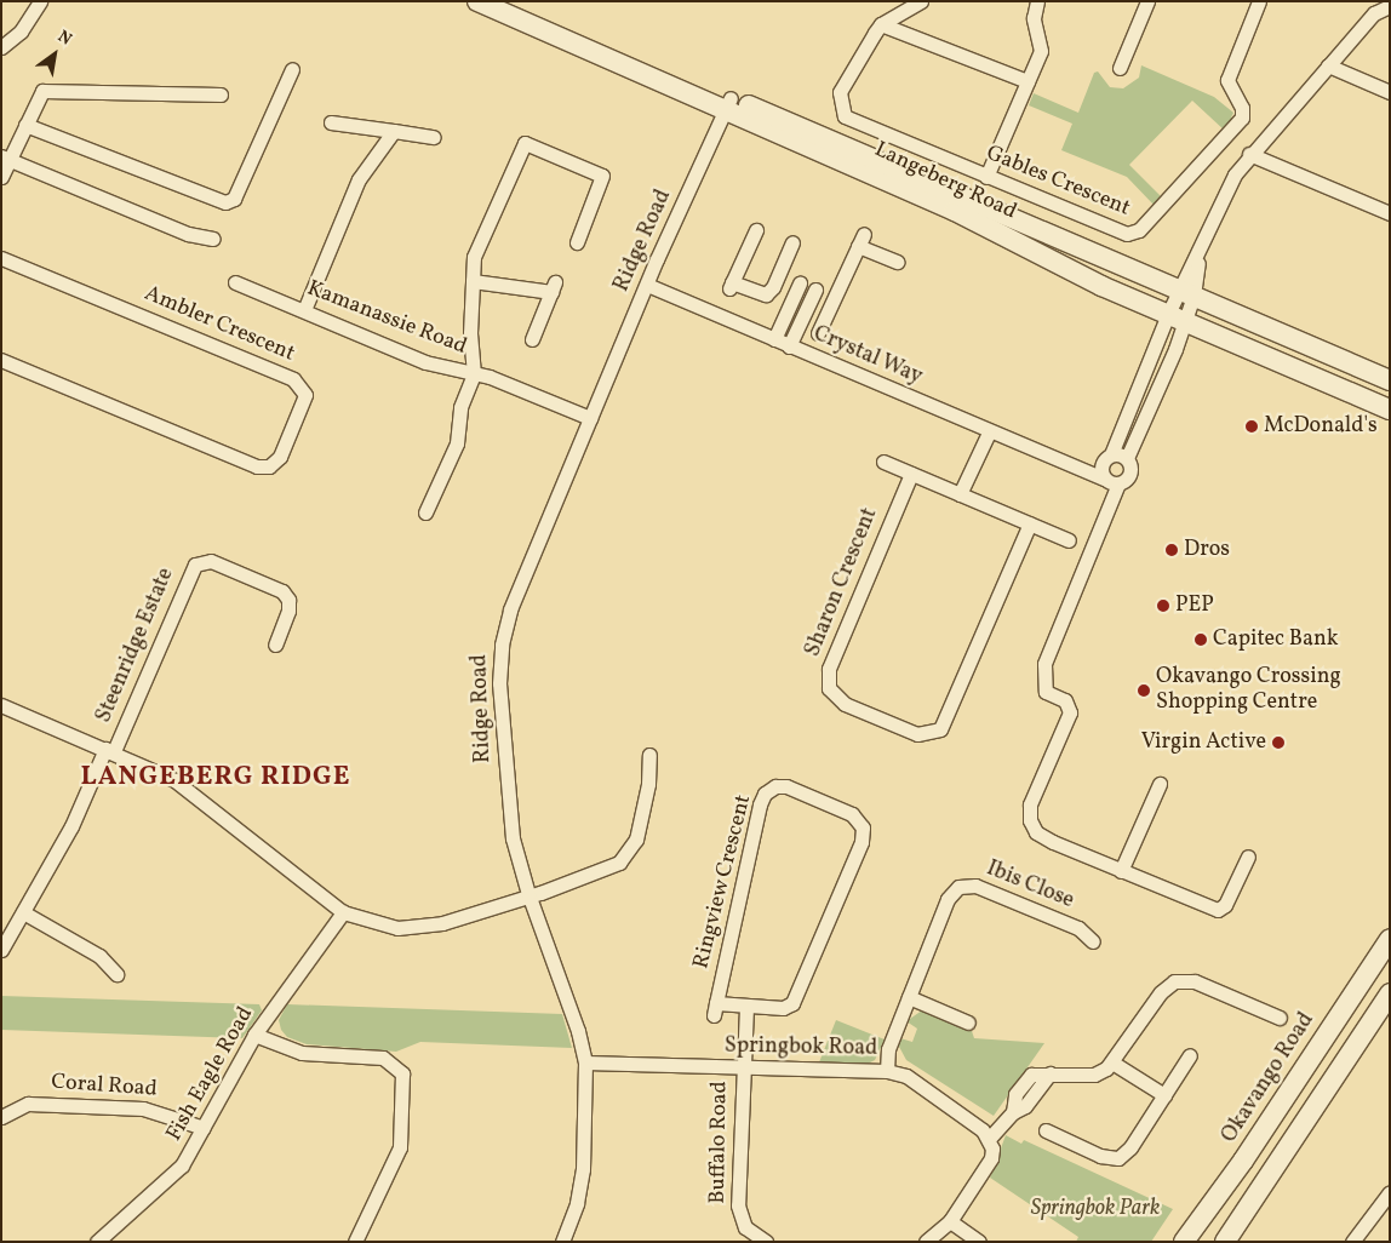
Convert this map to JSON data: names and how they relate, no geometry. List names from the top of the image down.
{
  "streets": {
    "main road": ["Langeberg Road", "Okavango Road"],
    "street": [
      "Gables Crescent",
      "Ridge Road",
      "Kamanassie Road",
      "Ambler Crescent",
      "Crystal Way",
      "Sharon Crescent",
      "Steenridge Estate",
      "Ringview Crescent",
      "Ibis Close",
      "Springbok Road",
      "Fish Eagle Road",
      "Coral Road",
      "Buffalo Road"
    ]
  },
  "crossings": [
    ["Langeberg Road", "Ridge Road"],
    ["Ridge Road", "Kamanassie Road"],
    ["Ridge Road", "Crystal Way"],
    ["Ridge Road", "Springbok Road"],
    ["Ibis Close", "Springbok Road"],
    ["Springbok Road", "Buffalo Road"],
    ["Fish Eagle Road", "Coral Road"]
  ],
  "districts": ["LANGEBERG RIDGE"],
  "parks": ["Springbok Park"],
  "places": [
    "McDonald's",
    "Dros",
    "PEP",
    "Capitec Bank",
    "Okavango Crossing Shopping Centre",
    "Virgin Active"
  ],
  "north": "top right"
}
